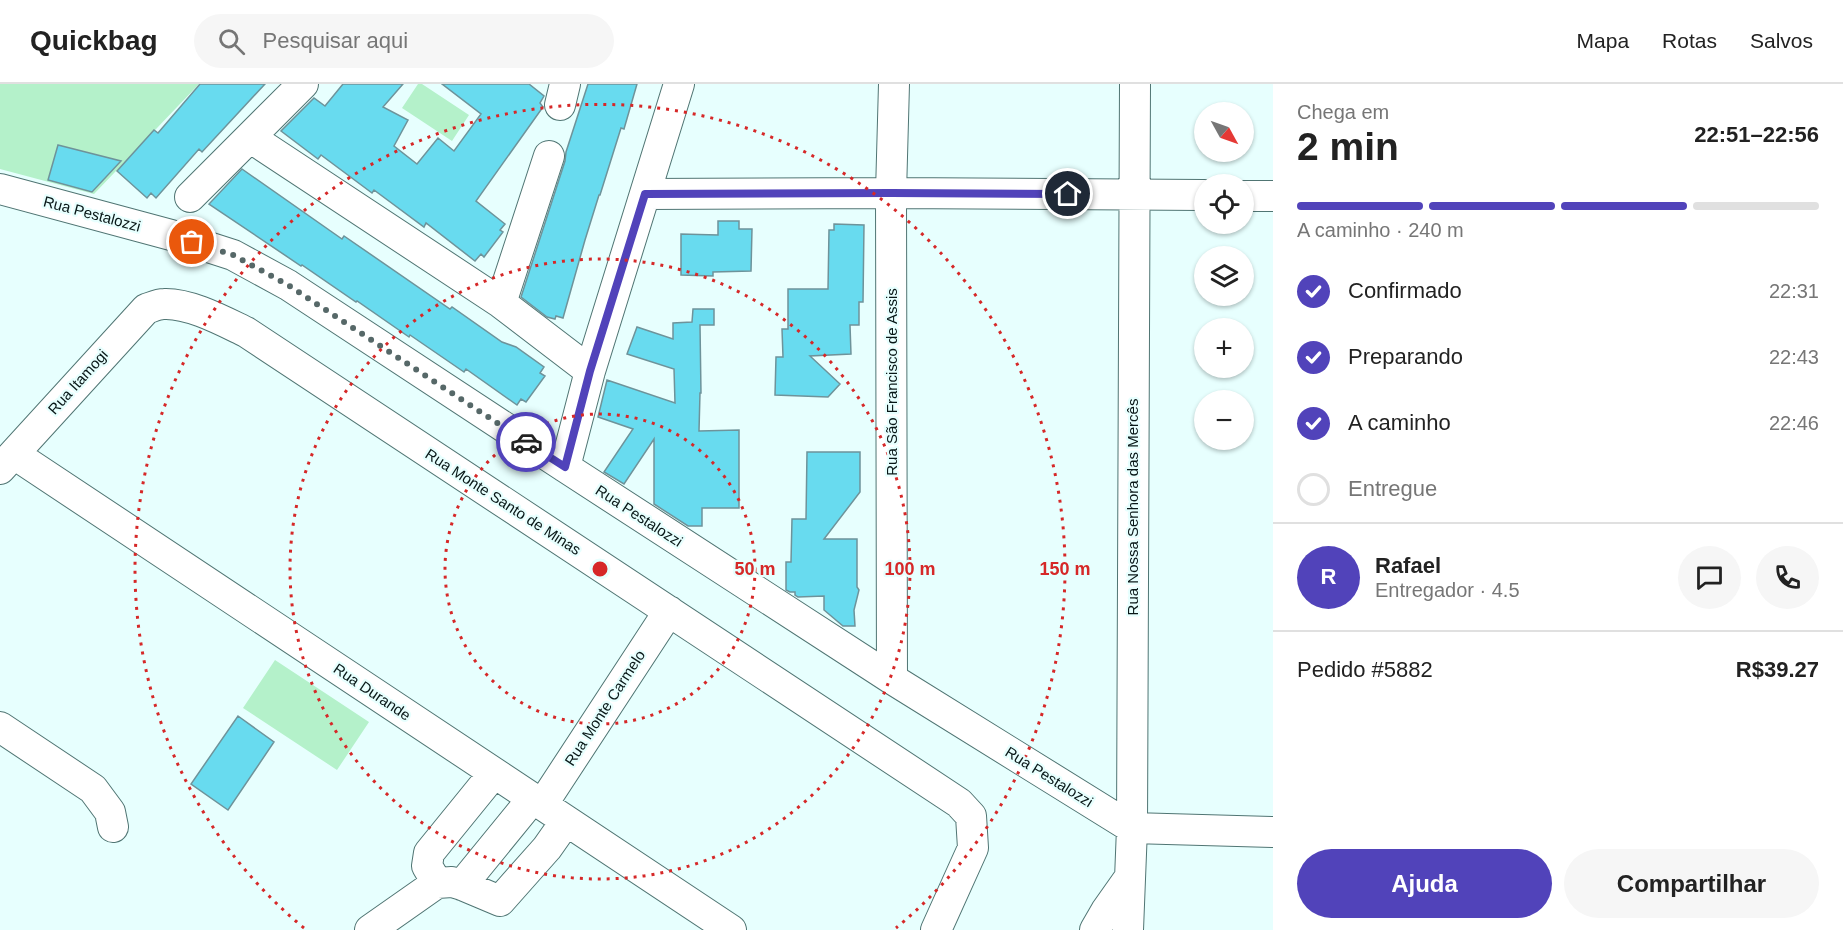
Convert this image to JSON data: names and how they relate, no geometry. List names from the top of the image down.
{
  "streets": {
    "street": [
      "Rua Pestalozzi",
      "Rua Itamogi",
      "Rua São Francisco de Assis",
      "Rua Monte Santo de Minas",
      "Rua Nossa Senhora das Mercês",
      "Rua Durande",
      "Rua Monte Carmelo"
    ]
  },
  "crossings": [
    ["Rua Pestalozzi", "Rua São Francisco de Assis"],
    ["Rua Pestalozzi", "Rua Nossa Senhora das Mercês"],
    ["Rua Itamogi", "Rua Monte Santo de Minas"],
    ["Rua Itamogi", "Rua Durande"],
    ["Rua Monte Santo de Minas", "Rua Monte Carmelo"],
    ["Rua Durande", "Rua Monte Carmelo"]
  ],
  "north": "bottom right",
  "page": {
    "header": "Quickbag",
    "search": "Pesquisar aqui",
    "nav": ["Mapa", "Rotas", "Salvos"],
    "heading": ["2 min", "Chega em", "22:51–22:56"],
    "panel": [
      "Rafael",
      "Entregador · 4.5",
      "Pedido #5882",
      "R$39.27"
    ],
    "map_buttons": ["+", "−"],
    "bar": "A caminho · 240 m",
    "list": [
      ["Confirmado", "22:31"],
      ["Preparando", "22:43"],
      ["A caminho", "22:46"],
      "Entregue"
    ],
    "round": "R",
    "buttons": ["Ajuda", "Compartilhar"]
  },
  "rings": ["50 m", "100 m", "150 m"]
}
